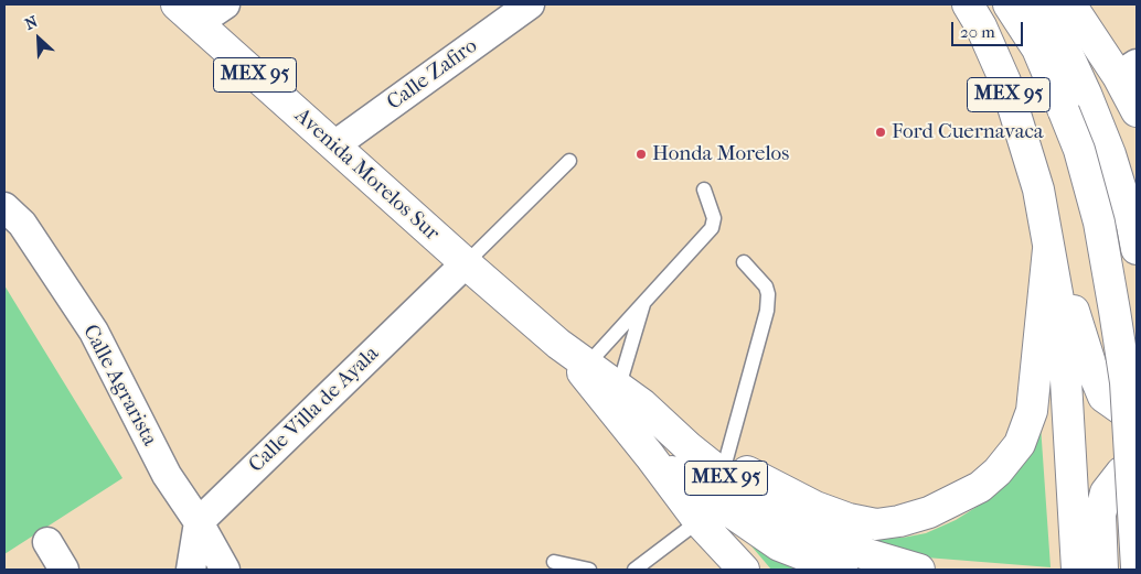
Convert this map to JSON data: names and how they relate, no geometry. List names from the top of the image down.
{
  "streets": {
    "main road": ["MEX 95", "Avenida Morelos Sur"],
    "street": ["Calle Zafiro", "Calle Agrarista", "Calle Villa de Ayala"]
  },
  "crossings": [
    ["MEX 95", "Avenida Morelos Sur"],
    ["Calle Zafiro", "Avenida Morelos Sur"],
    ["Avenida Morelos Sur", "Calle Villa de Ayala"],
    ["Calle Agrarista", "Calle Villa de Ayala"]
  ],
  "places": ["Ford Cuernavaca", "Honda Morelos"],
  "scale_bar": "20 m",
  "north": "top left"
}
